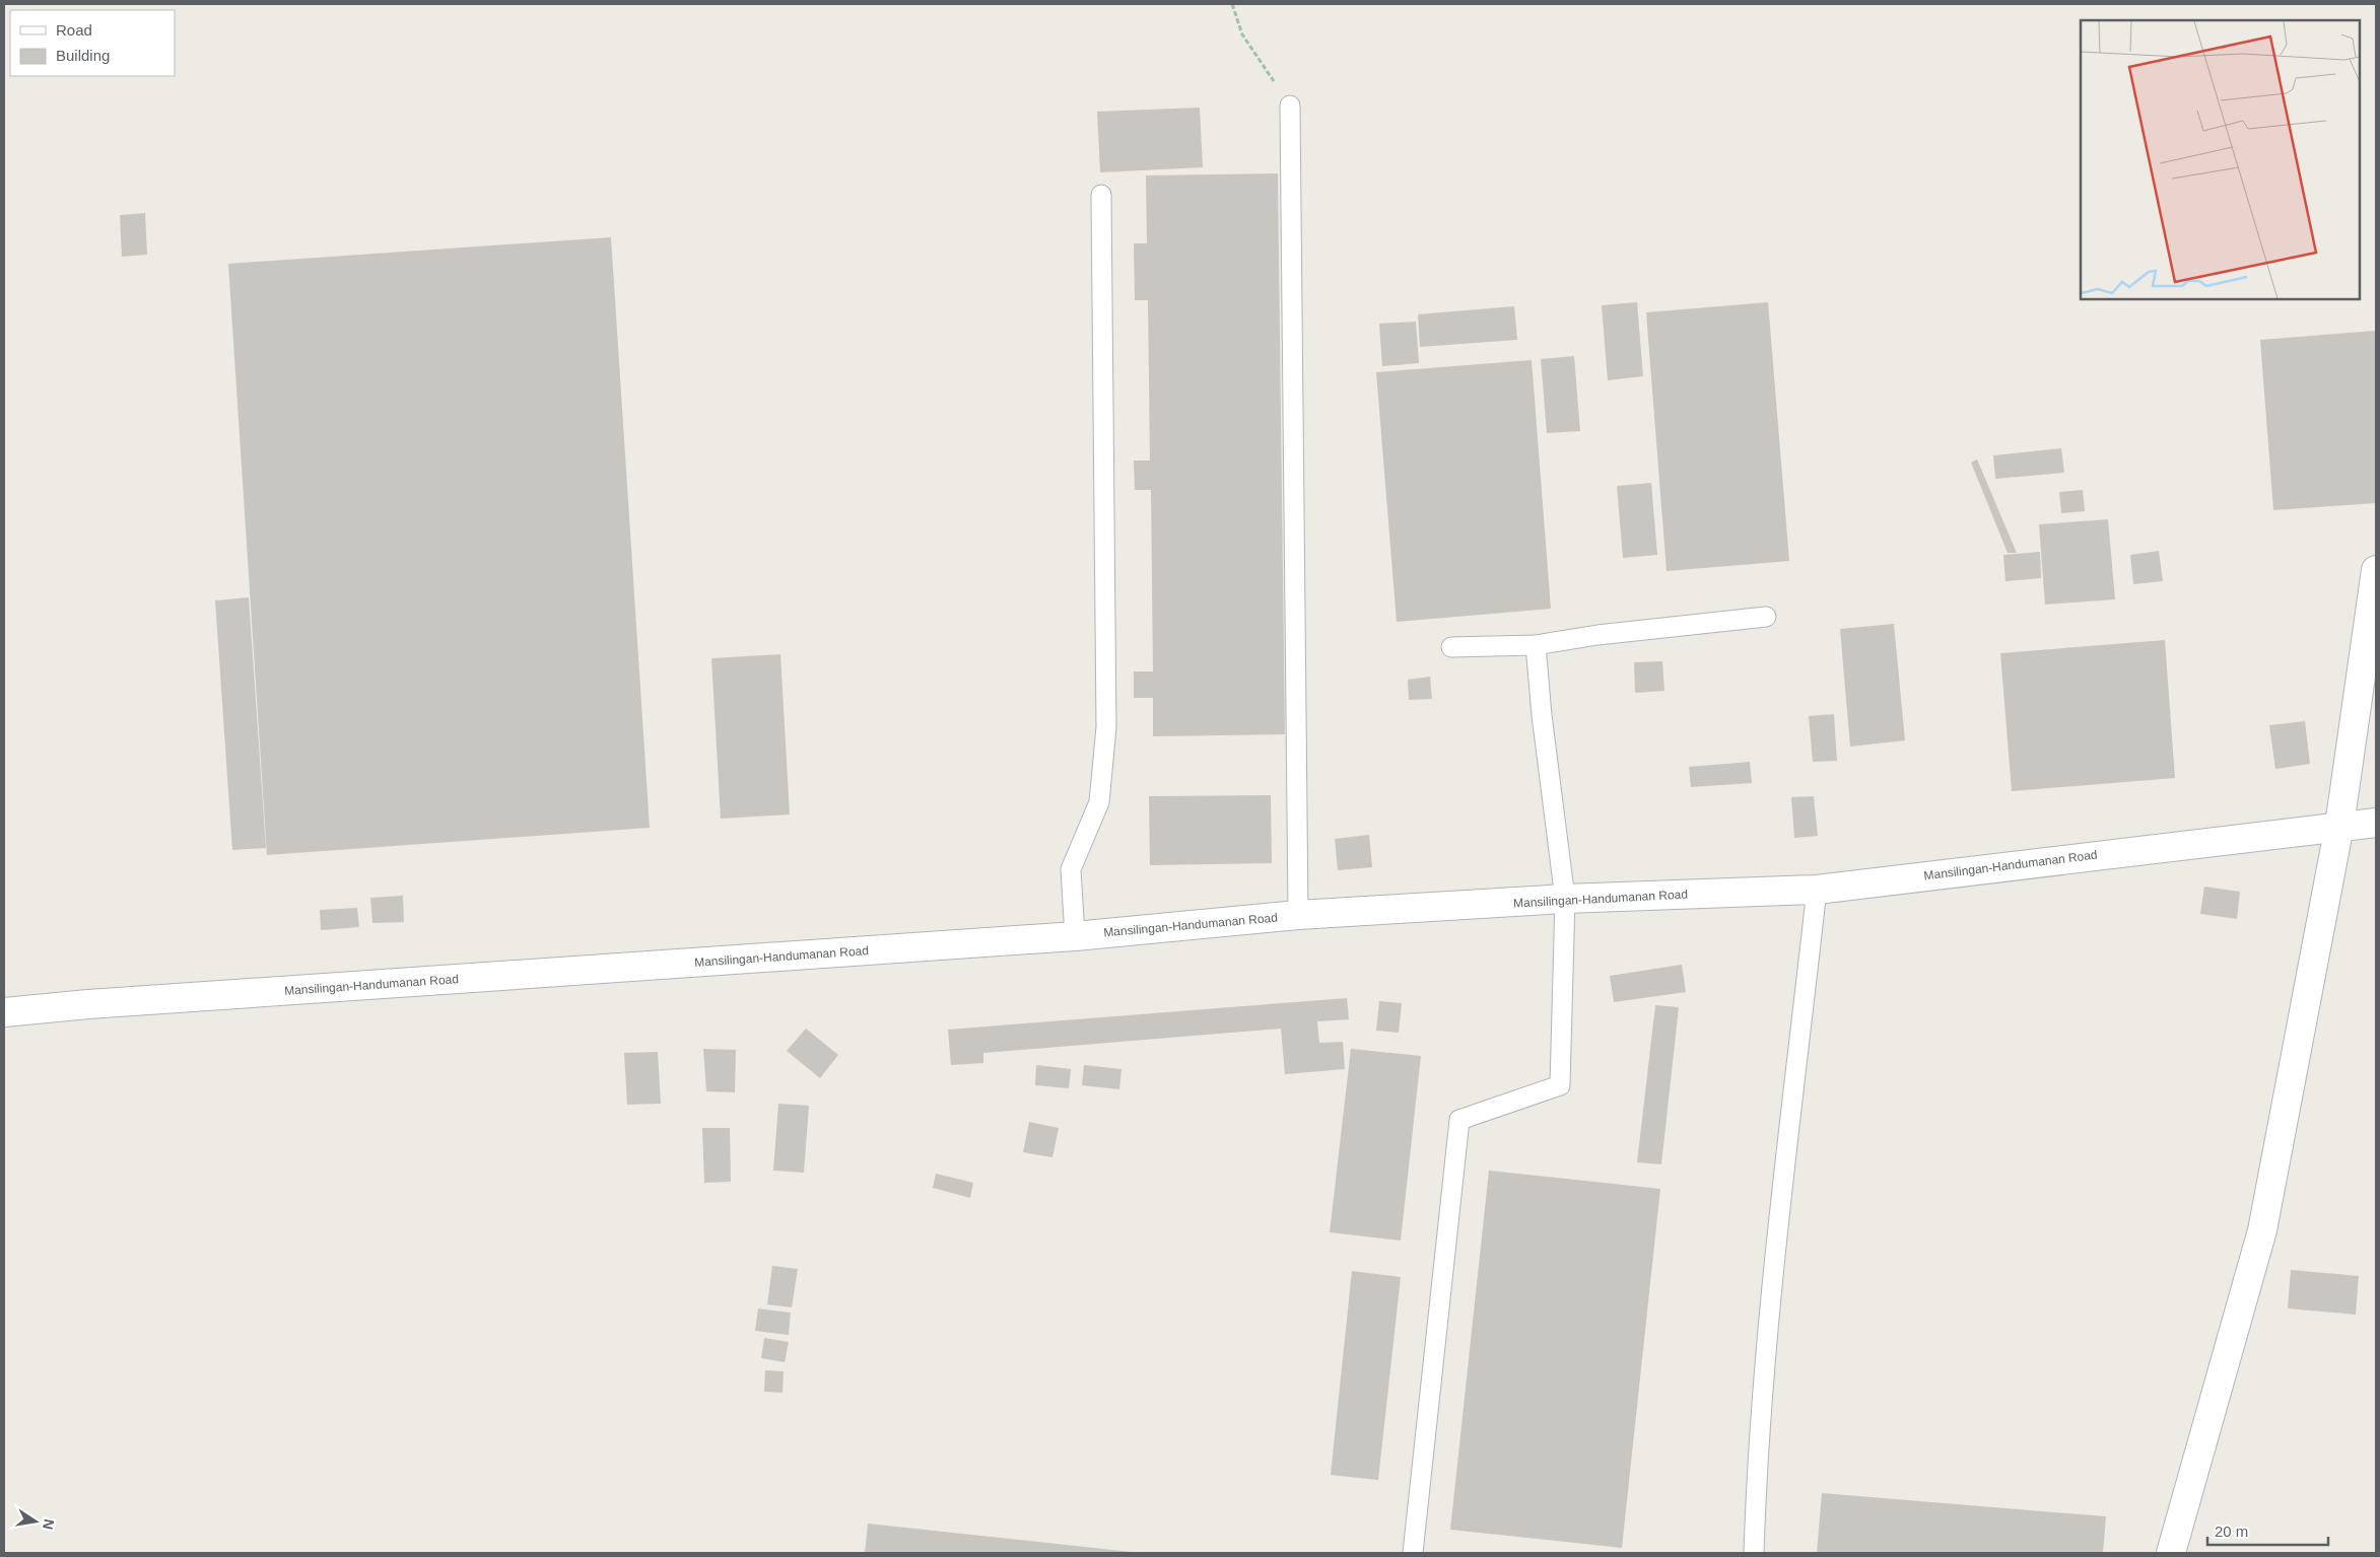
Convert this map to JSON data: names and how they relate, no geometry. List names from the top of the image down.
{
  "streets": {
    "street": ["Mansilingan-Handumanan Road"]
  },
  "legend": ["Road", "Building"],
  "scale_bar": "20 m",
  "north": "right"
}
